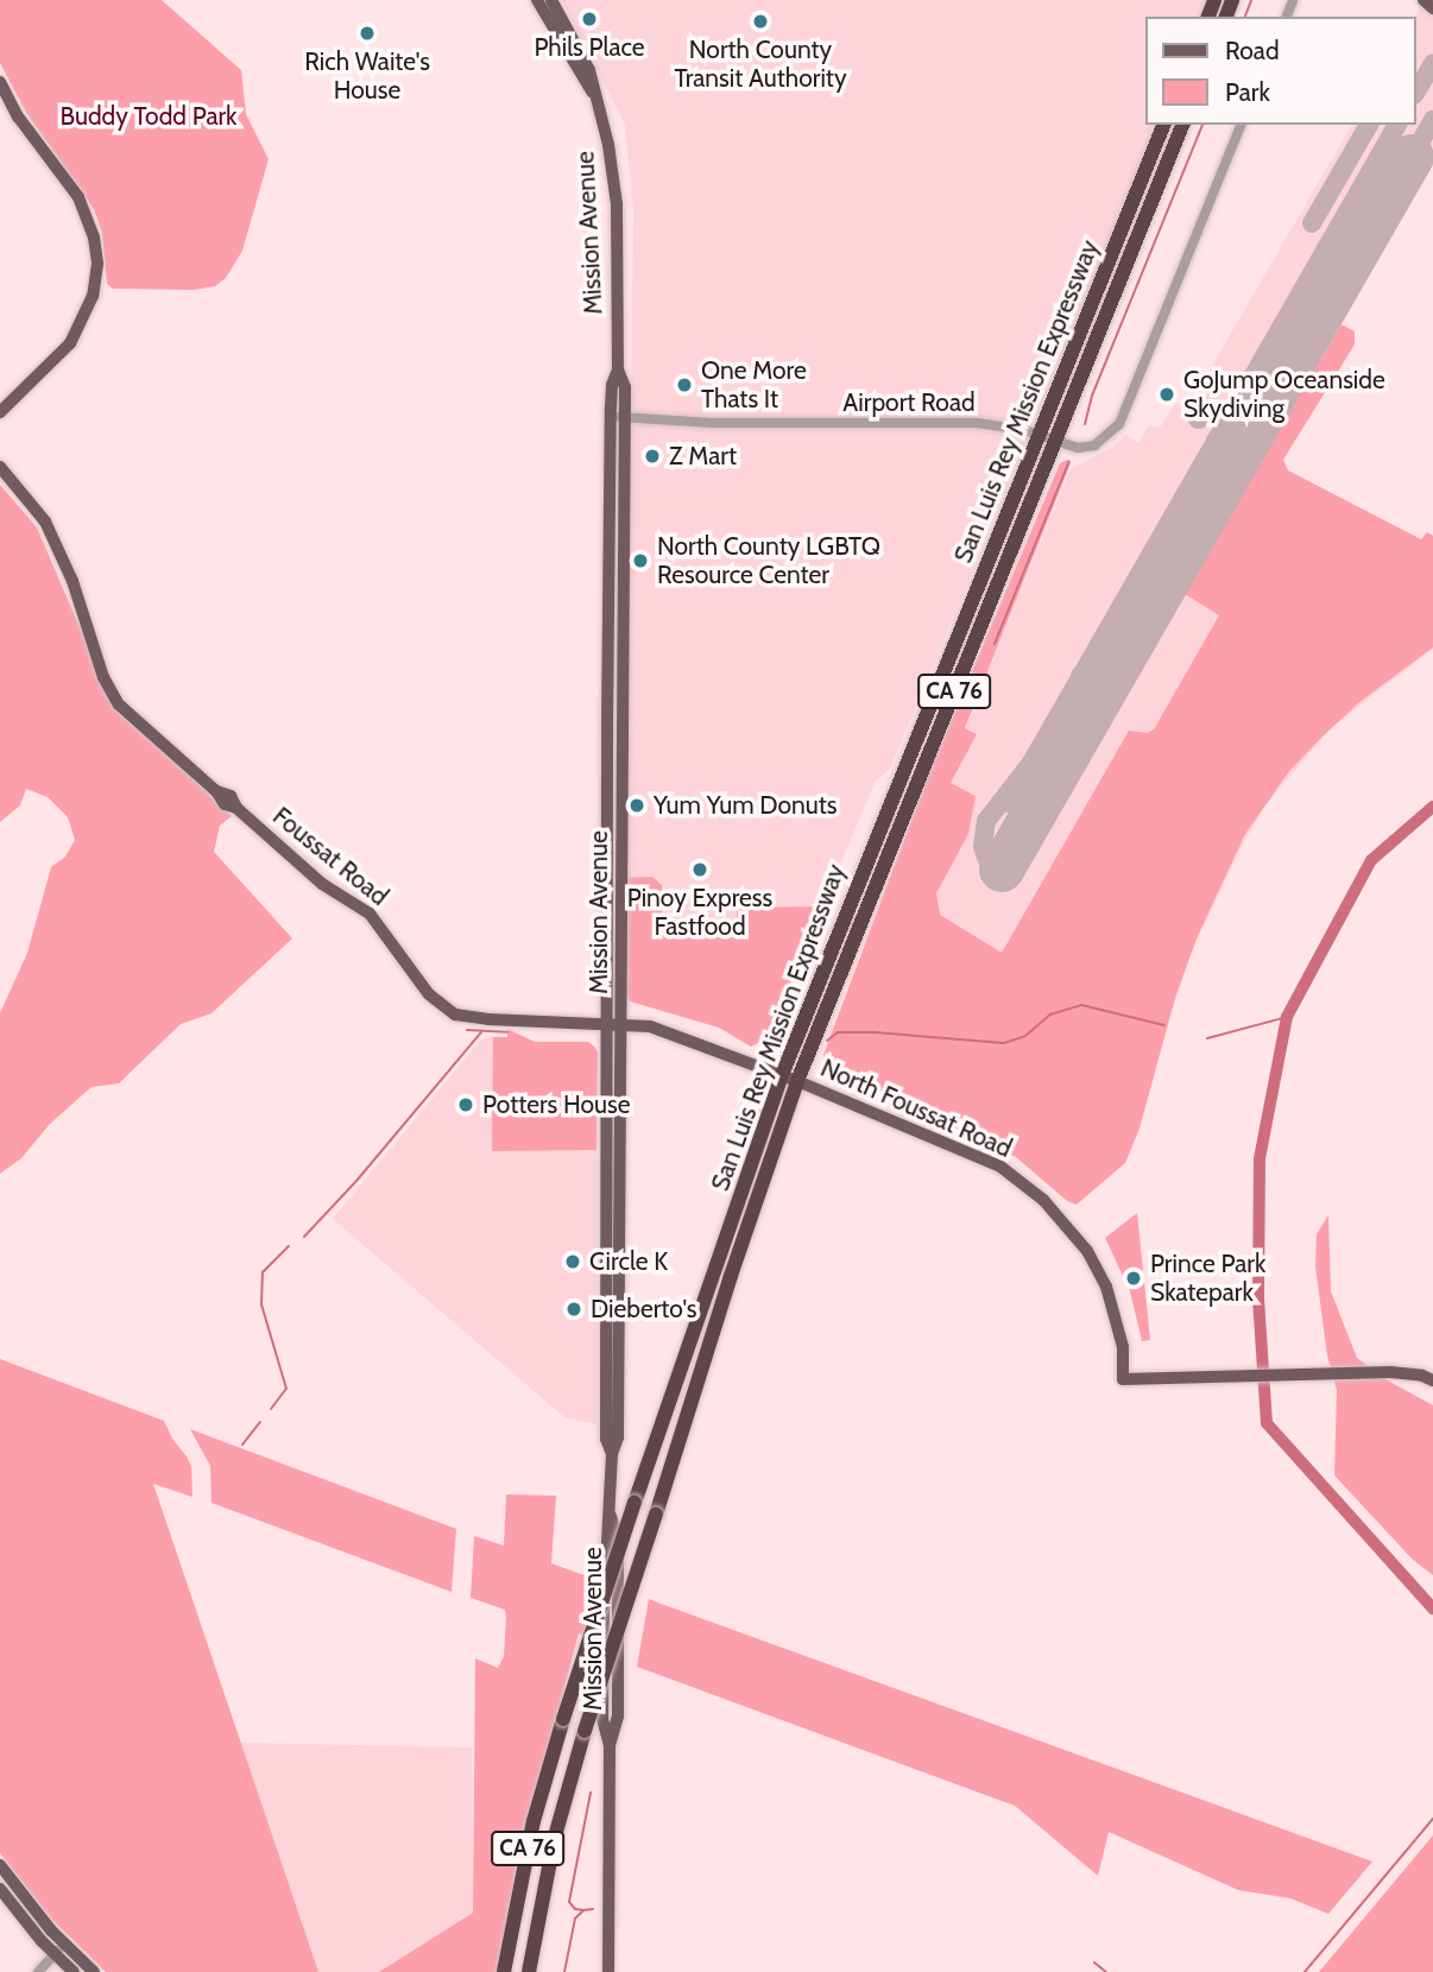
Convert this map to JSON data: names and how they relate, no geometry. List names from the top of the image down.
{
  "streets": {
    "highway": ["San Luis Rey Mission Expressway", "CA 76"],
    "main road": ["Mission Avenue", "Foussat Road", "North Foussat Road"],
    "street": ["Airport Road"]
  },
  "crossings": [
    ["Mission Avenue", "Airport Road"],
    ["Mission Avenue", "Foussat Road"],
    ["Mission Avenue", "North Foussat Road"],
    ["San Luis Rey Mission Expressway", "Airport Road"],
    ["San Luis Rey Mission Expressway", "North Foussat Road"],
    ["Foussat Road", "North Foussat Road"]
  ],
  "parks": ["Buddy Todd Park"],
  "places": [
    "Phils Place",
    "North County Transit Authority",
    "Rich Waite's House",
    "One More Thats It",
    "GoJump Oceanside Skydiving",
    "Z Mart",
    "North County LGBTQ Resource Center",
    "Yum Yum Donuts",
    "Pinoy Express Fastfood",
    "Potters House",
    "Circle K",
    "Prince Park Skatepark",
    "Dieberto's"
  ],
  "legend": ["Road", "Park"]
}
